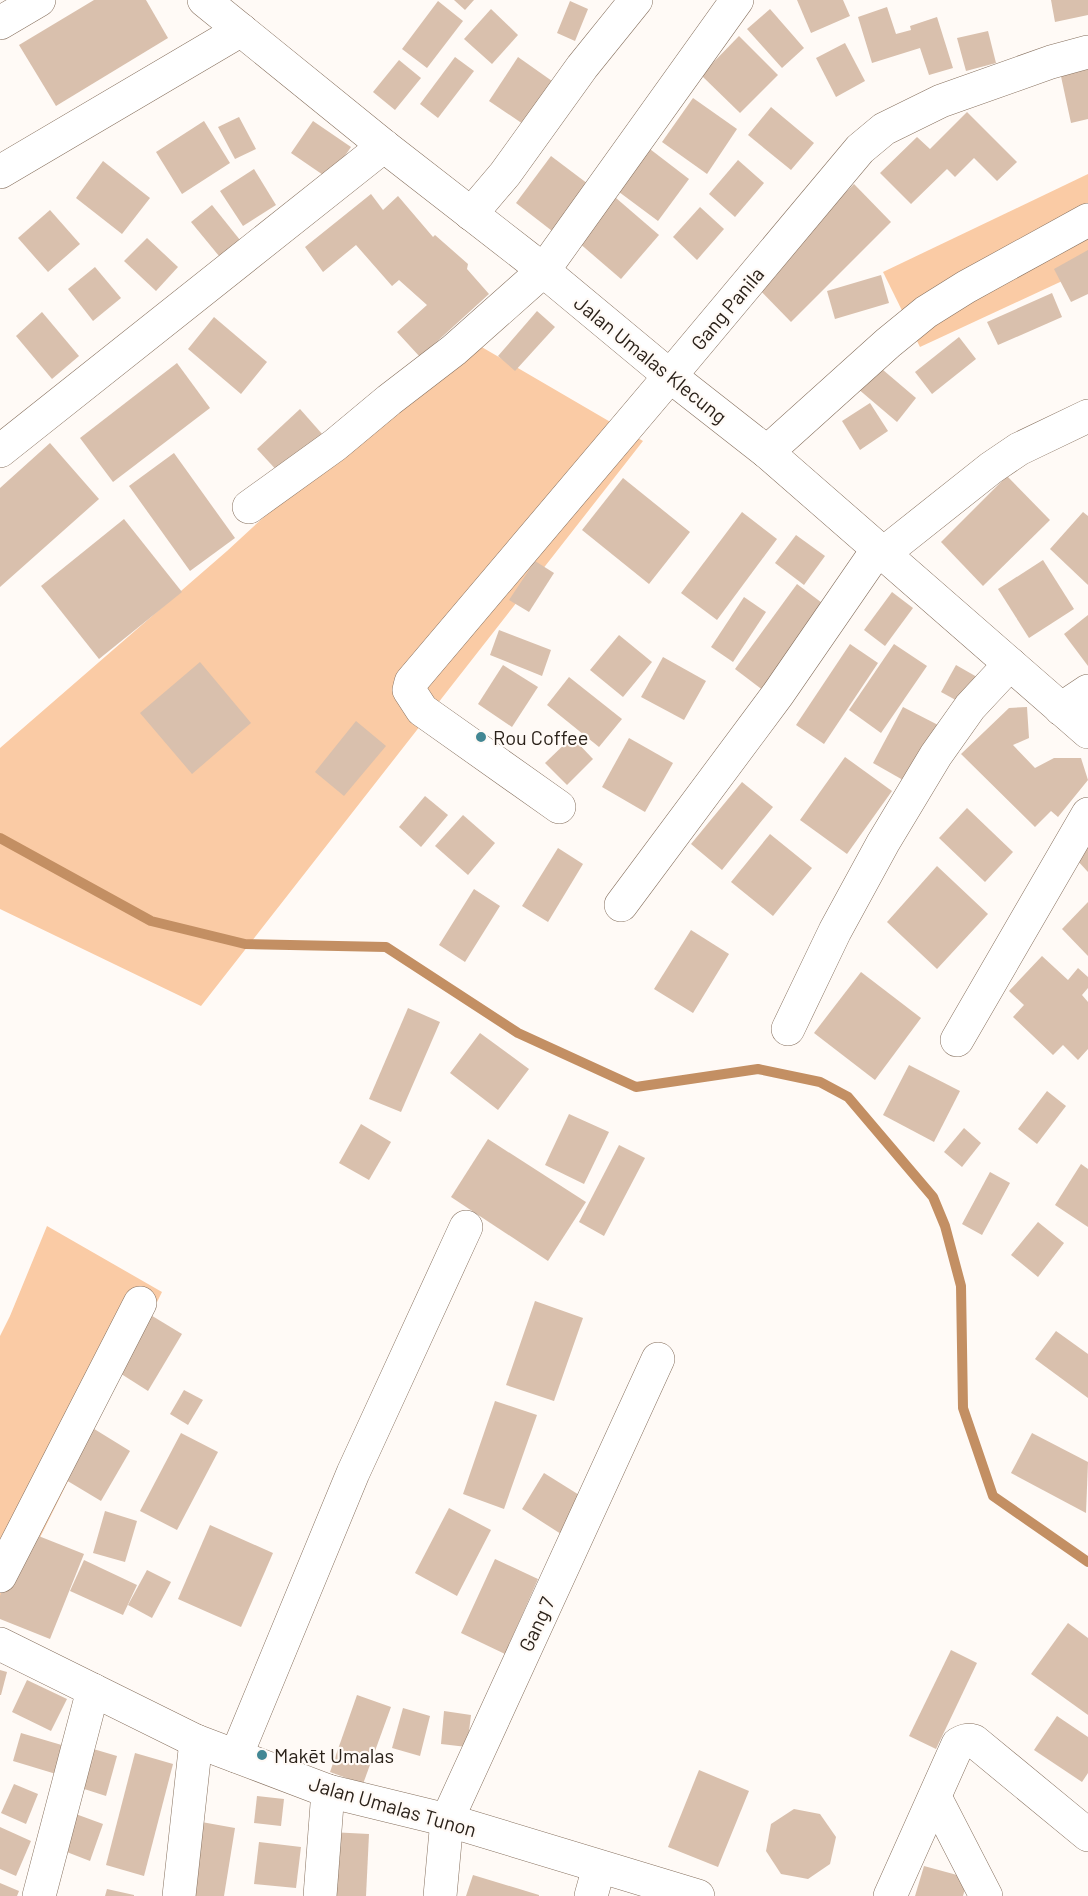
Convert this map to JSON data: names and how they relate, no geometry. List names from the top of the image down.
{
  "streets": {
    "street": [
      "Gang Panila",
      "Jalan Umalas Klecung",
      "Gang 7",
      "Jalan Umalas Tunon"
    ]
  },
  "crossings": [
    ["Gang Panila", "Jalan Umalas Klecung"],
    ["Gang 7", "Jalan Umalas Tunon"]
  ],
  "places": ["Rou Coffee", "Makēt Umalas"]
}
